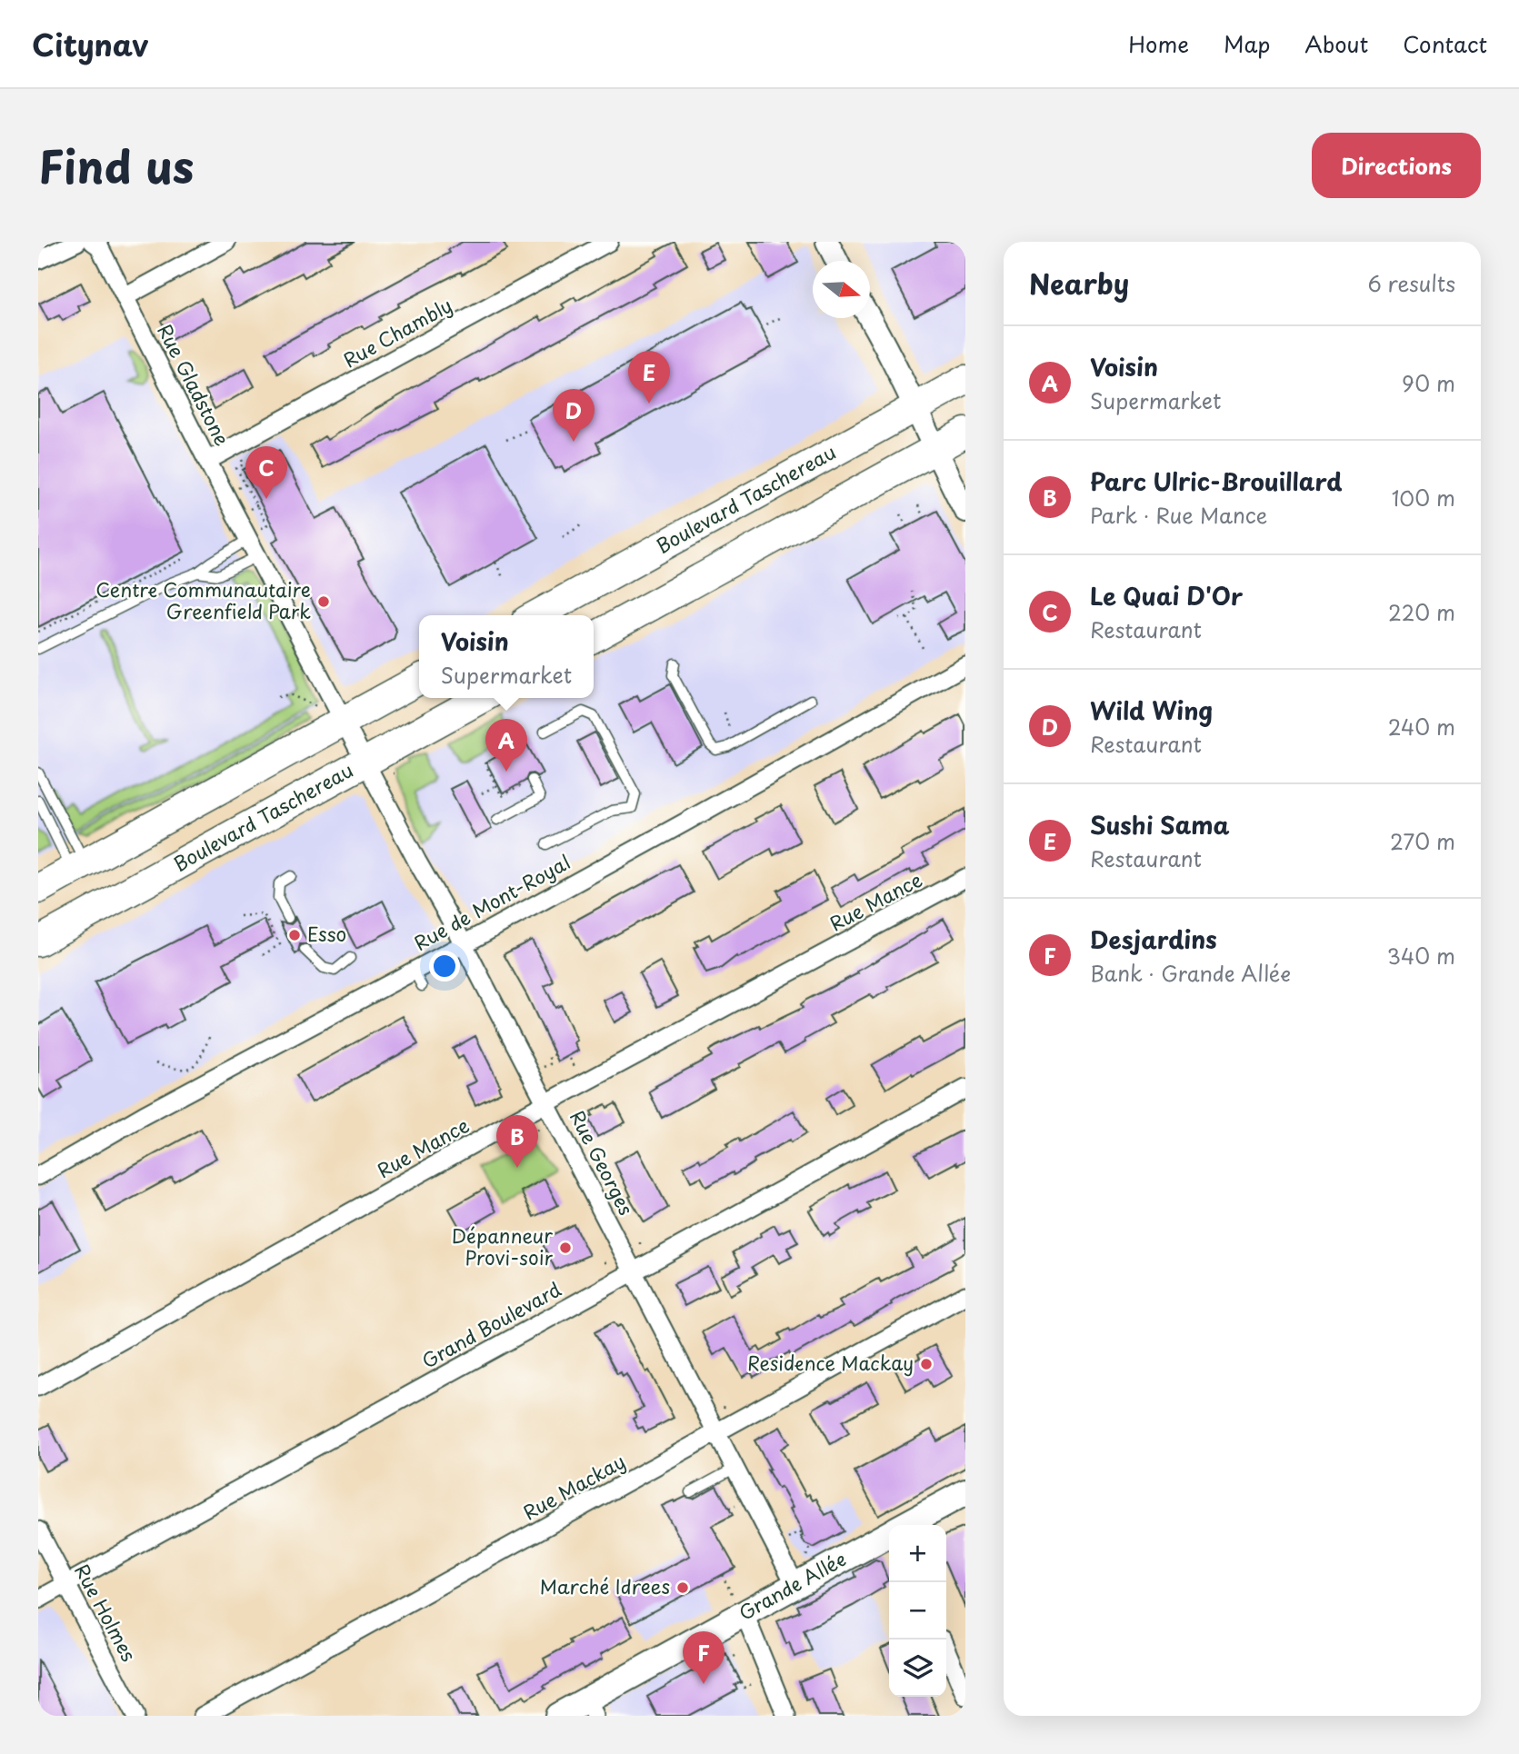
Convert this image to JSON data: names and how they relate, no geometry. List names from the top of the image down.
{
  "streets": {
    "main road": ["Boulevard Taschereau", "Grande Allée"],
    "street": [
      "Rue Chambly",
      "Rue Gladstone",
      "Rue Mance",
      "Rue de Mont-Royal",
      "Rue Georges",
      "Grand Boulevard",
      "Rue Mackay",
      "Rue Holmes"
    ]
  },
  "crossings": [
    ["Rue Chambly", "Rue Gladstone"],
    ["Rue Gladstone", "Boulevard Taschereau"],
    ["Rue Gladstone", "Rue Georges"],
    ["Boulevard Taschereau", "Rue Georges"],
    ["Rue Mance", "Rue Georges"],
    ["Rue de Mont-Royal", "Rue Georges"],
    ["Rue Georges", "Grand Boulevard"],
    ["Rue Georges", "Rue Mackay"],
    ["Rue Georges", "Grande Allée"],
    ["Grand Boulevard", "Rue Holmes"]
  ],
  "places": [
    "Centre Communautaire Greenfield Park",
    "Esso",
    "Dépanneur Provi-soir",
    "Residence Mackay",
    "Marché Idrees"
  ],
  "north": "right",
  "page": {
    "header": "Citynav",
    "nav": [
      "Home",
      "Map",
      "About",
      "Contact"
    ],
    "title": "Find us",
    "buttons": "Directions",
    "heading": ["Nearby", "6 results"],
    "list": [
      {
        "mark": "A",
        "name": "Voisin",
        "note": "Supermarket",
        "value": "90 m"
      },
      {
        "mark": "B",
        "name": "Parc Ulric-Brouillard",
        "note": "Park · Rue Mance",
        "value": "100 m"
      },
      {
        "mark": "C",
        "name": "Le Quai D'Or",
        "note": "Restaurant",
        "value": "220 m"
      },
      {
        "mark": "D",
        "name": "Wild Wing",
        "note": "Restaurant",
        "value": "240 m"
      },
      {
        "mark": "E",
        "name": "Sushi Sama",
        "note": "Restaurant",
        "value": "270 m"
      },
      {
        "mark": "F",
        "name": "Desjardins",
        "note": "Bank · Grande Allée",
        "value": "340 m"
      }
    ],
    "pins": [
      "E",
      "D",
      "C",
      "A",
      "B",
      "F"
    ],
    "popup": ["Voisin", "Supermarket"],
    "map_buttons": ["+", "−"]
  }
}
